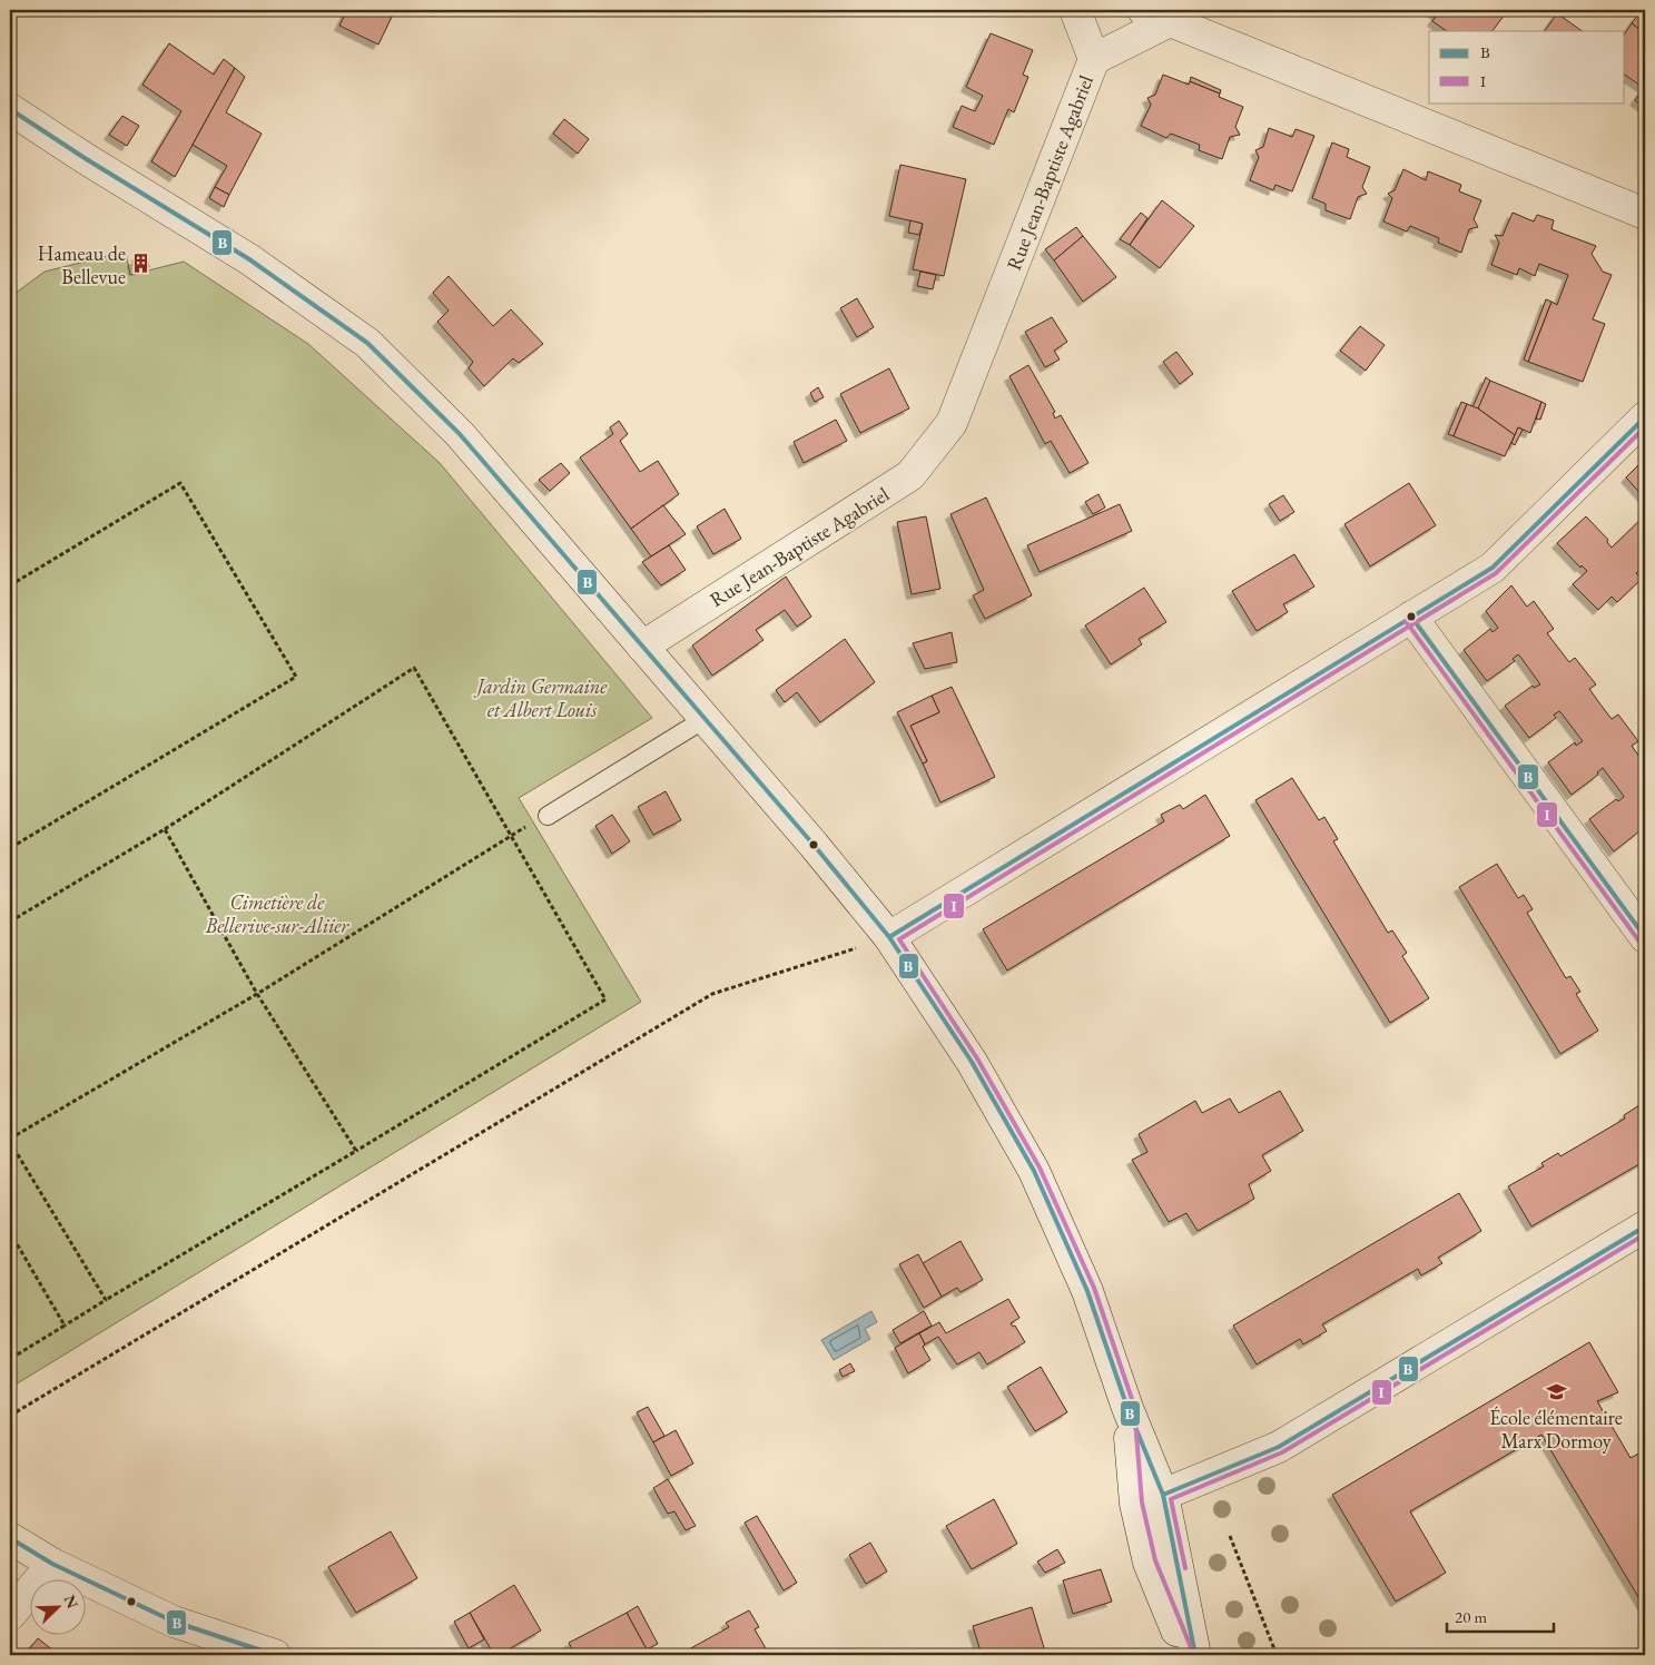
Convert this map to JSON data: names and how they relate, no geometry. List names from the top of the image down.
{
  "streets": {
    "street": ["Rue Jean-Baptiste Agabriel"]
  },
  "parks": ["Jardin Germaine et Albert Louis", "Cimetière de Bellerive-sur-Aliier"],
  "places": {
    "building": ["Hameau de Bellevue"],
    "school or university": ["École élémentaire Marx Dormoy"]
  },
  "lines": ["transit line B", "transit line I"],
  "legend": ["B", "I"],
  "scale_bar": "20 m",
  "north": "top right"
}
